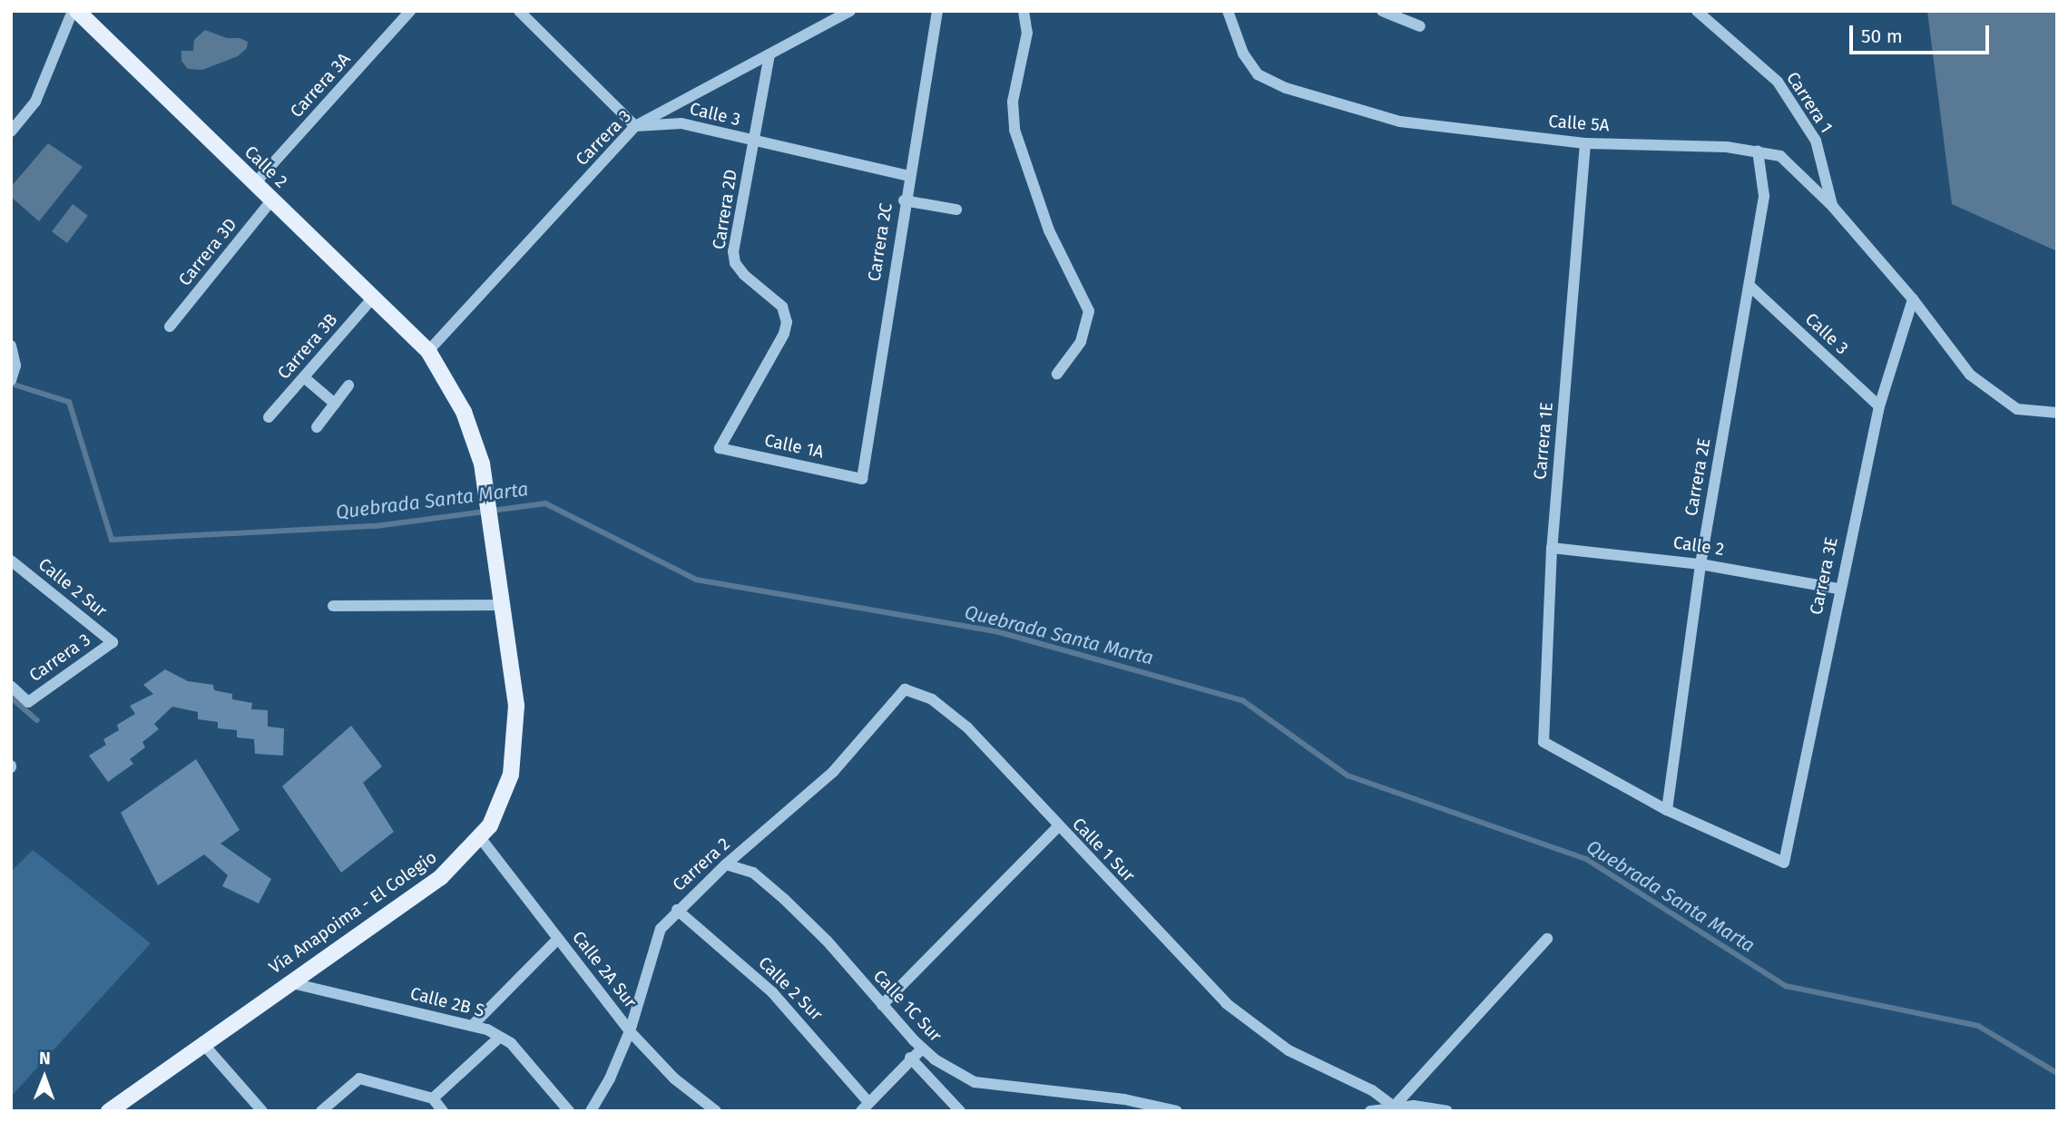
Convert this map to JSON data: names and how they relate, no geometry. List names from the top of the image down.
{
  "streets": {
    "main road": ["Calle 2", "Vía Anapoima - El Colegio"],
    "street": [
      "Carrera 3A",
      "Carrera 1",
      "Calle 3",
      "Calle 5A",
      "Carrera 3",
      "Carrera 2D",
      "Carrera 2C",
      "Carrera 3D",
      "Carrera 3B",
      "Carrera 1E",
      "Calle 1A",
      "Carrera 2E",
      "Carrera 3E",
      "Calle 2 Sur",
      "Calle 1 Sur",
      "Carrera 2",
      "Calle 2A Sur",
      "Calle 2B S",
      "Calle 1C Sur"
    ]
  },
  "crossings": [
    ["Carrera 3A", "Calle 2"],
    ["Carrera 1", "Calle 5A"],
    ["Calle 3", "Carrera 3"],
    ["Calle 3", "Carrera 2D"],
    ["Calle 3", "Carrera 2C"],
    ["Calle 3", "Carrera 2E"],
    ["Calle 3", "Carrera 3E"],
    ["Calle 5A", "Carrera 1E"],
    ["Calle 5A", "Carrera 2E"],
    ["Calle 5A", "Carrera 3E"],
    ["Carrera 3", "Calle 2"],
    ["Carrera 3", "Carrera 2D"],
    ["Carrera 3", "Calle 2 Sur"],
    ["Carrera 3", "Vía Anapoima - El Colegio"],
    ["Calle 2", "Carrera 3D"],
    ["Calle 2", "Carrera 3B"],
    ["Calle 2", "Carrera 1E"],
    ["Calle 2", "Carrera 2E"],
    ["Calle 2", "Carrera 3E"],
    ["Calle 2", "Vía Anapoima - El Colegio"],
    ["Carrera 2D", "Calle 1A"],
    ["Carrera 2C", "Calle 1A"],
    ["Carrera 1E", "Carrera 2E"],
    ["Carrera 1E", "Carrera 3E"],
    ["Carrera 2E", "Carrera 3E"],
    ["Calle 2 Sur", "Carrera 2"],
    ["Calle 1 Sur", "Carrera 2"],
    ["Carrera 2", "Calle 2A Sur"],
    ["Carrera 2", "Calle 1C Sur"],
    ["Vía Anapoima - El Colegio", "Calle 2A Sur"],
    ["Vía Anapoima - El Colegio", "Calle 2B S"]
  ],
  "water": ["Quebrada Santa Marta"],
  "scale_bar": "50 m",
  "north": "top"
}
